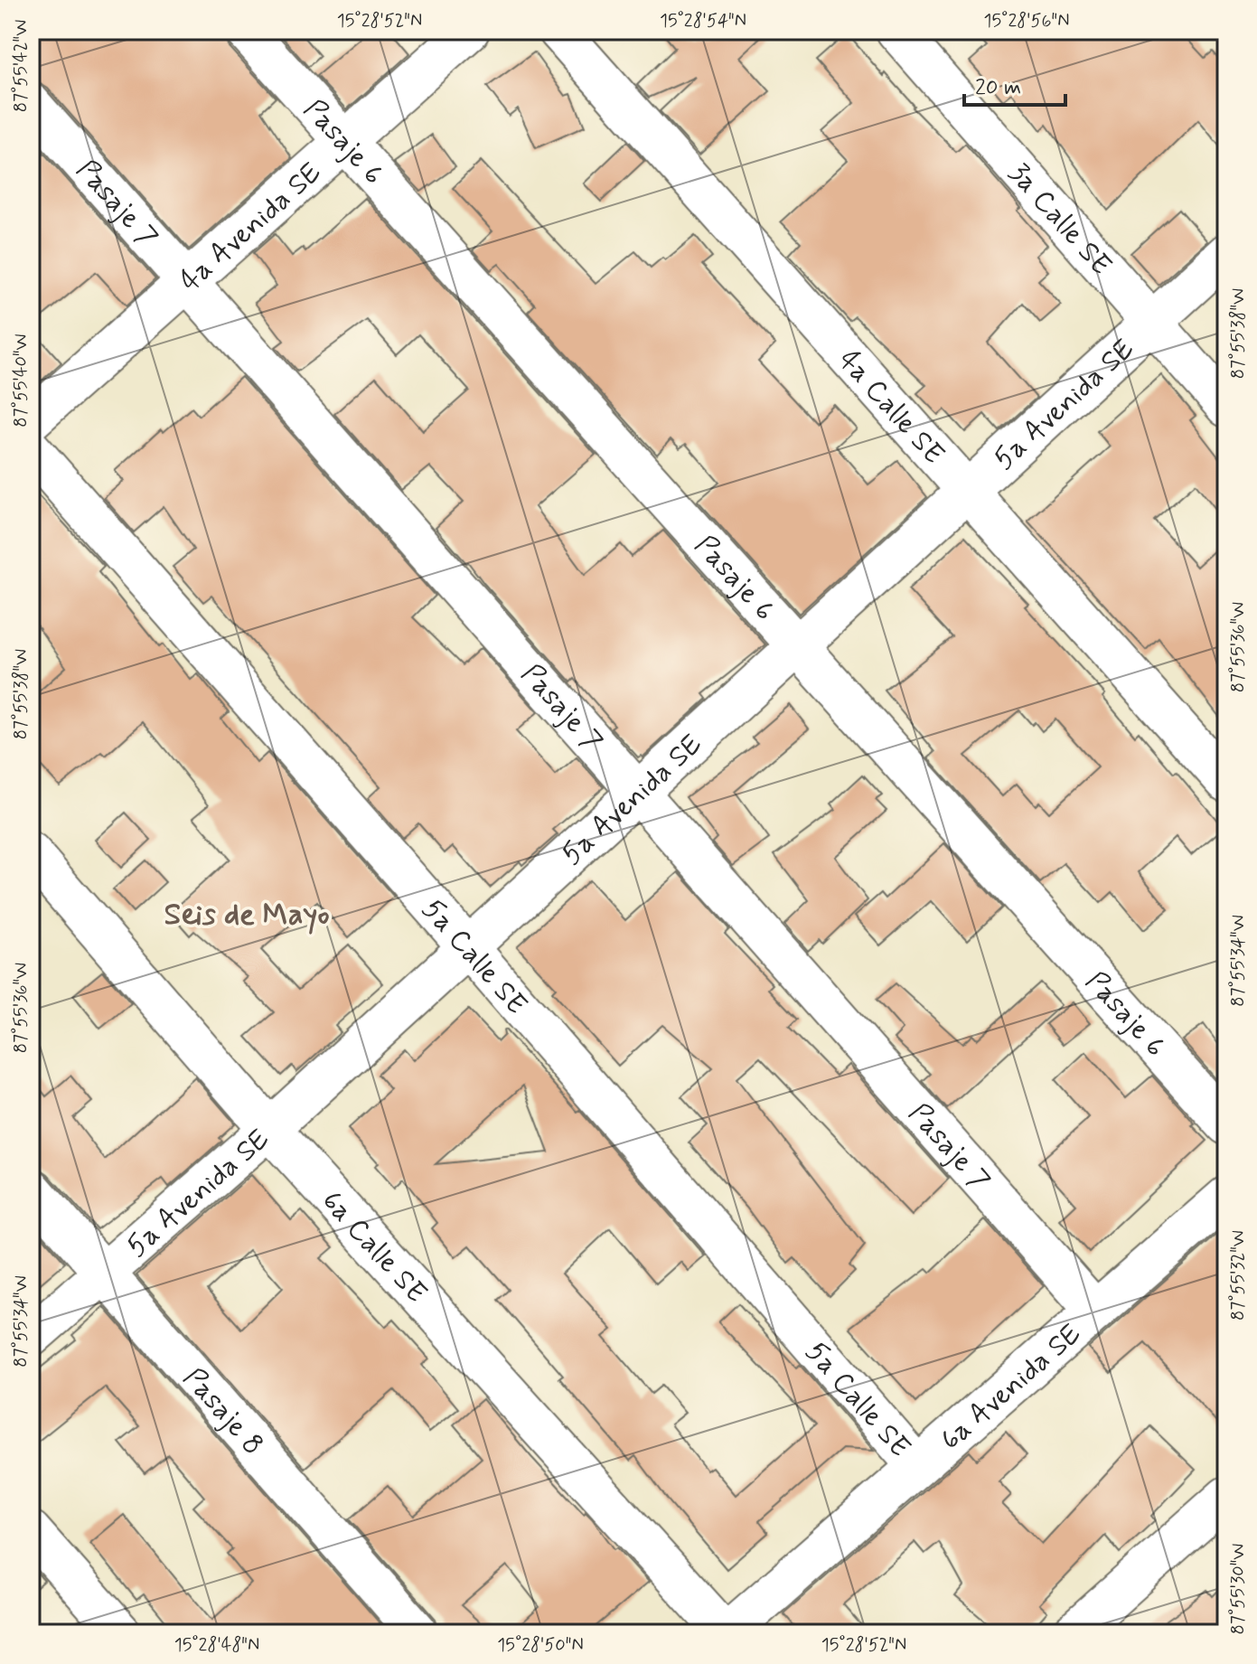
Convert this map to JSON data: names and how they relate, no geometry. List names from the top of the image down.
{
  "streets": {
    "street": [
      "Pasaje 6",
      "Pasaje 7",
      "3a Calle SE",
      "4a Avenida SE",
      "5a Avenida SE",
      "4a Calle SE",
      "5a Calle SE",
      "6a Calle SE",
      "6a Avenida SE",
      "Pasaje 8"
    ]
  },
  "crossings": [
    ["Pasaje 6", "4a Avenida SE"],
    ["Pasaje 6", "5a Avenida SE"],
    ["Pasaje 7", "4a Avenida SE"],
    ["Pasaje 7", "5a Avenida SE"],
    ["Pasaje 7", "6a Avenida SE"],
    ["3a Calle SE", "5a Avenida SE"],
    ["5a Avenida SE", "4a Calle SE"],
    ["5a Avenida SE", "5a Calle SE"],
    ["5a Avenida SE", "6a Calle SE"],
    ["5a Avenida SE", "Pasaje 8"],
    ["5a Calle SE", "6a Avenida SE"],
    ["6a Calle SE", "6a Avenida SE"]
  ],
  "districts": ["Seis de Mayo"],
  "scale_bar": "20 m",
  "coordinates": [
    "15°28'52\"N",
    "15°28'54\"N",
    "15°28'56\"N",
    "87°55'42\"W",
    "87°55'38\"W",
    "87°55'40\"W",
    "87°55'36\"W",
    "87°55'34\"W",
    "87°55'32\"W",
    "87°55'30\"W",
    "15°28'48\"N",
    "15°28'50\"N"
  ]
}
